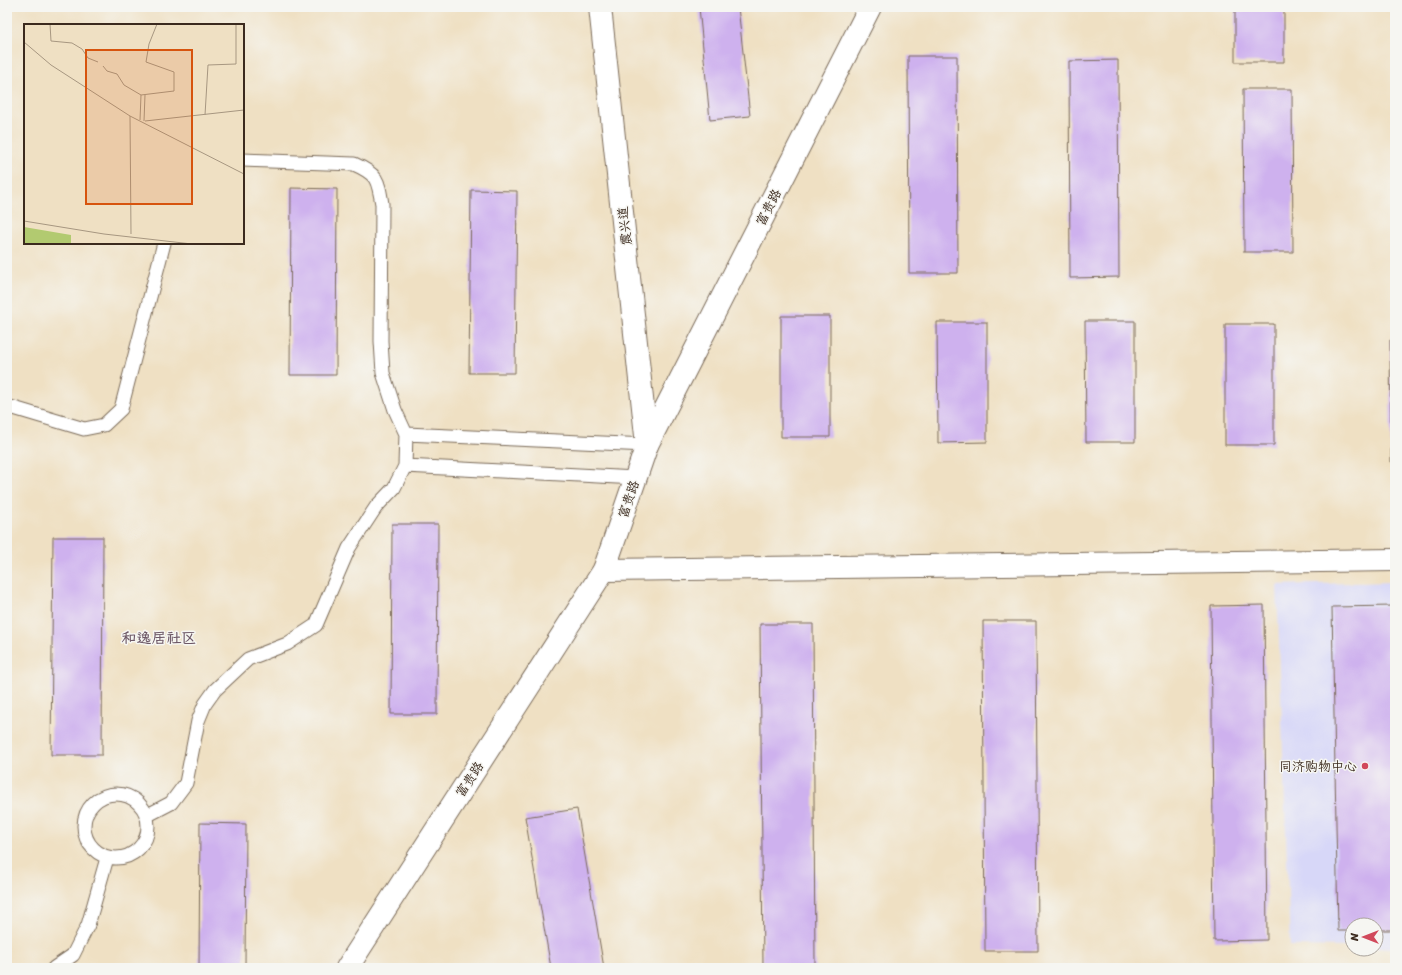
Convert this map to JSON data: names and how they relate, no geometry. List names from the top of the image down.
{
  "streets": {
    "street": ["富贵路", "震兴道"]
  },
  "crossings": [
    ["富贵路", "震兴道"]
  ],
  "districts": ["和逸居社区"],
  "places": ["同济购物中心"],
  "north": "left"
}
